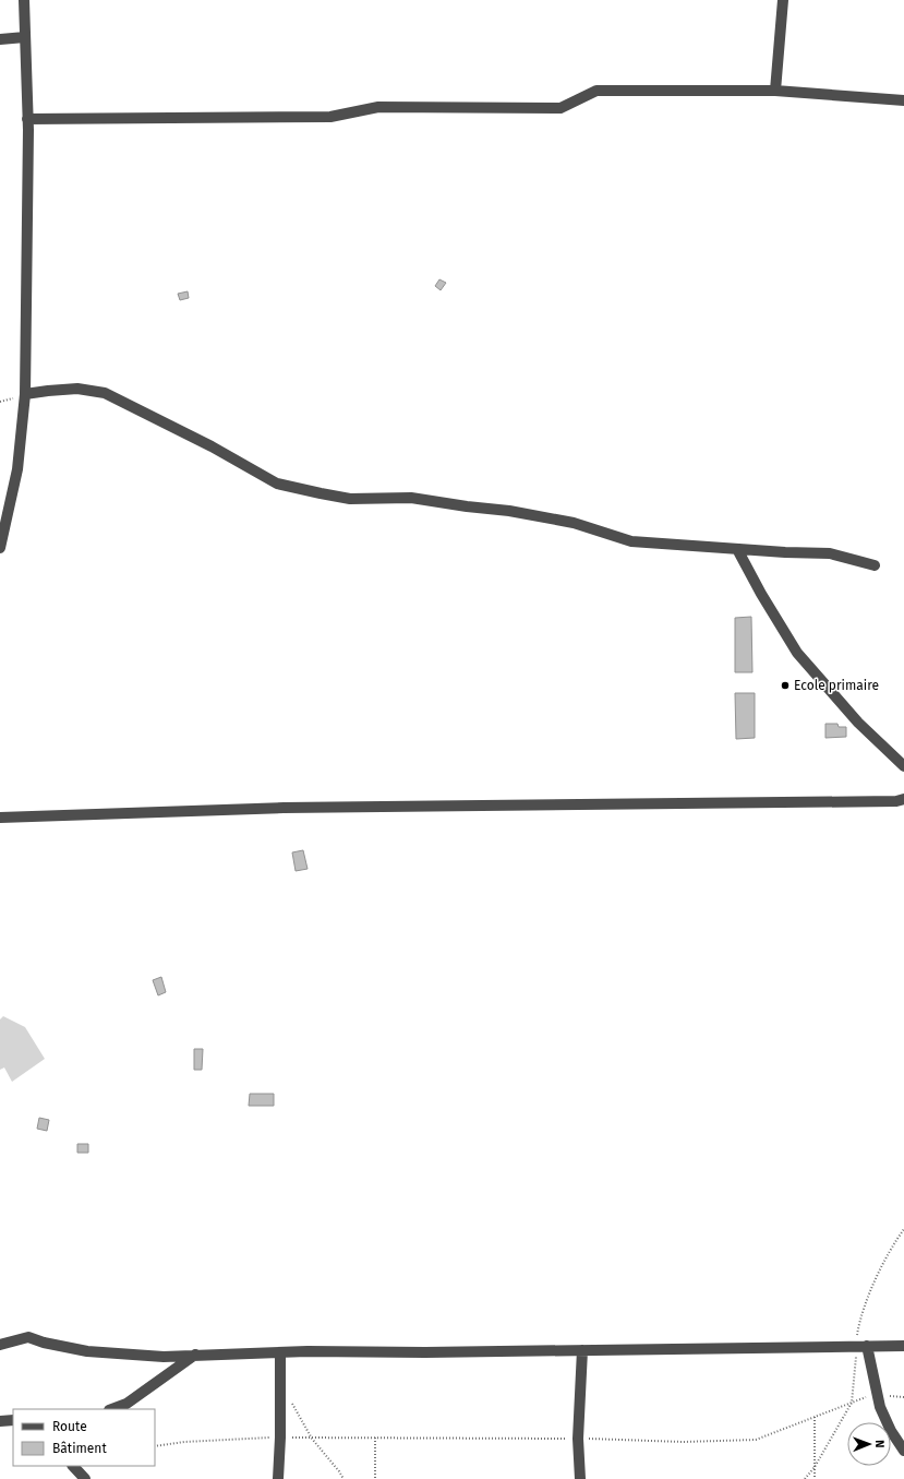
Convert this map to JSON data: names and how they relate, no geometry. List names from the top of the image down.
{
  "places": ["Ecole primaire"],
  "legend": ["Route", "Bâtiment"],
  "north": "right"
}
